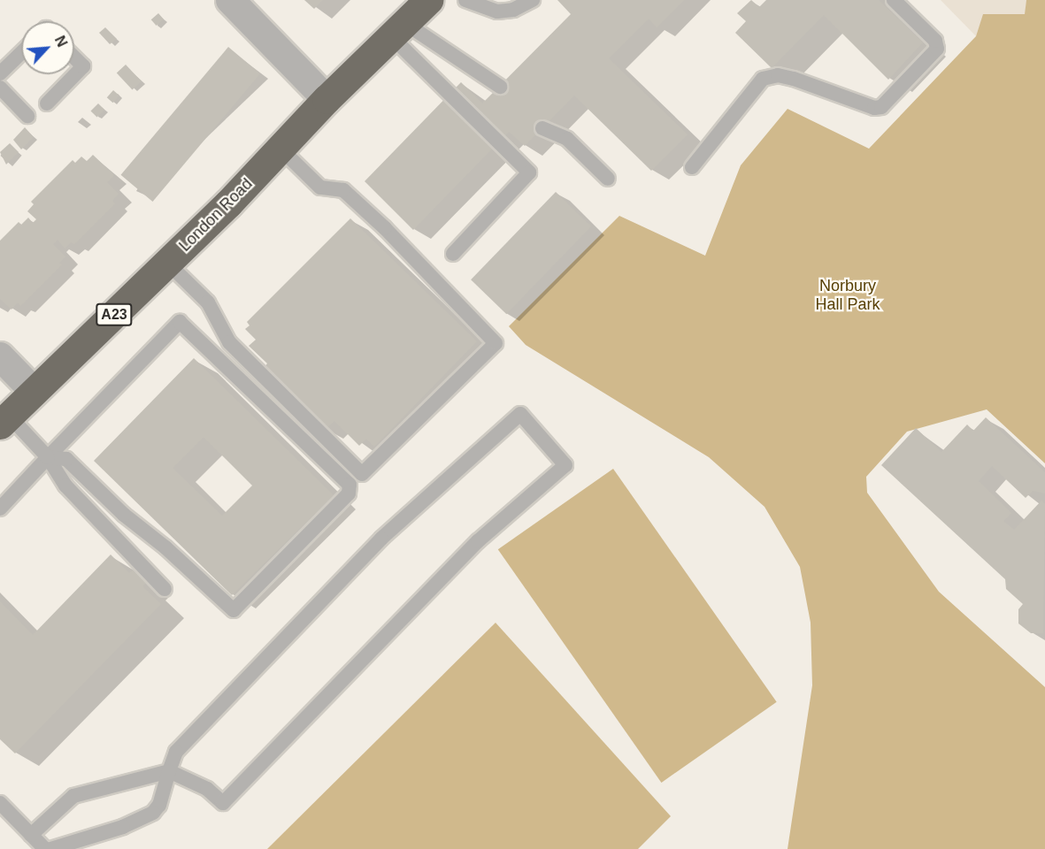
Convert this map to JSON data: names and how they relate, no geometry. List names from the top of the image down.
{
  "streets": {
    "highway": ["London Road", "A23"]
  },
  "parks": ["Norbury Hall Park"],
  "north": "top right"
}
